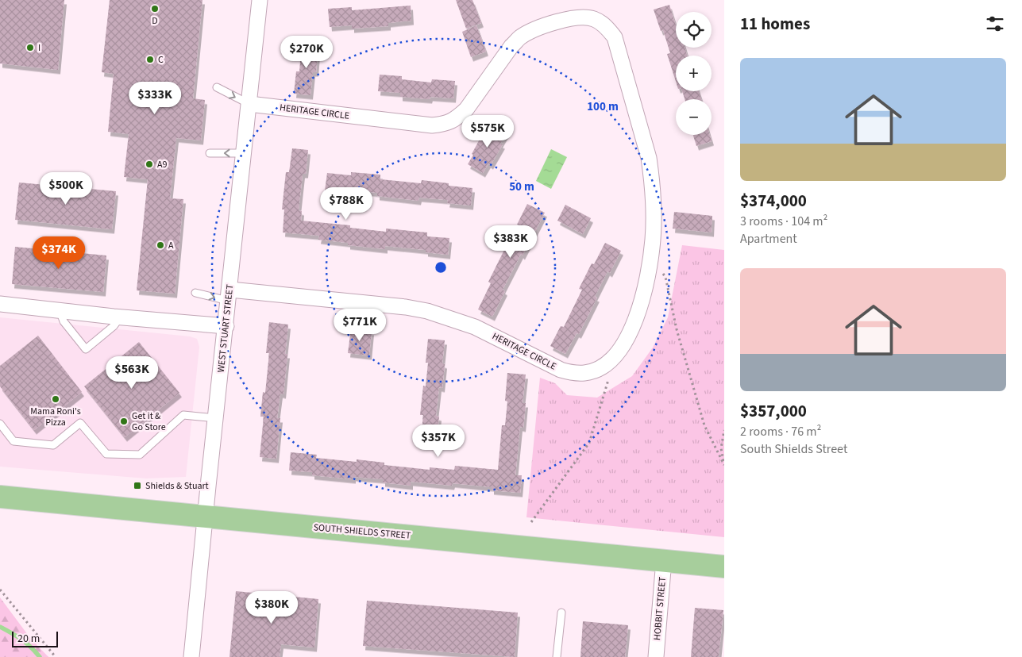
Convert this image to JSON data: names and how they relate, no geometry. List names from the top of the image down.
{
  "streets": {
    "main road": ["SOUTH SHIELDS STREET"],
    "street": ["HERITAGE CIRCLE", "WEST STUART STREET", "HOBBIT STREET"]
  },
  "crossings": [
    ["HERITAGE CIRCLE", "WEST STUART STREET"],
    ["WEST STUART STREET", "SOUTH SHIELDS STREET"],
    ["SOUTH SHIELDS STREET", "HOBBIT STREET"]
  ],
  "places": {
    "other": [
      "D",
      "I",
      "C",
      "A9",
      "A",
      "Mama Roni's Pizza",
      "Get it & Go Store"
    ],
    "transit": ["Shields & Stuart"]
  },
  "scale_bar": "20 m",
  "page": {
    "heading": "11 homes",
    "map_buttons": ["+", "−"],
    "price": [
      "$270K",
      "$333K",
      "$575K",
      "$500K",
      "$788K",
      "$383K",
      "$374K",
      "$771K",
      "$563K",
      "$357K",
      "$380K"
    ],
    "list": [
      {
        "name": "$374,000",
        "note": "3 rooms · 104 m² · Apartment"
      },
      {
        "name": "$357,000",
        "note": "2 rooms · 76 m² · South Shields Street"
      }
    ],
    "scale": "20 m"
  },
  "rings": ["100 m", "50 m"]
}
